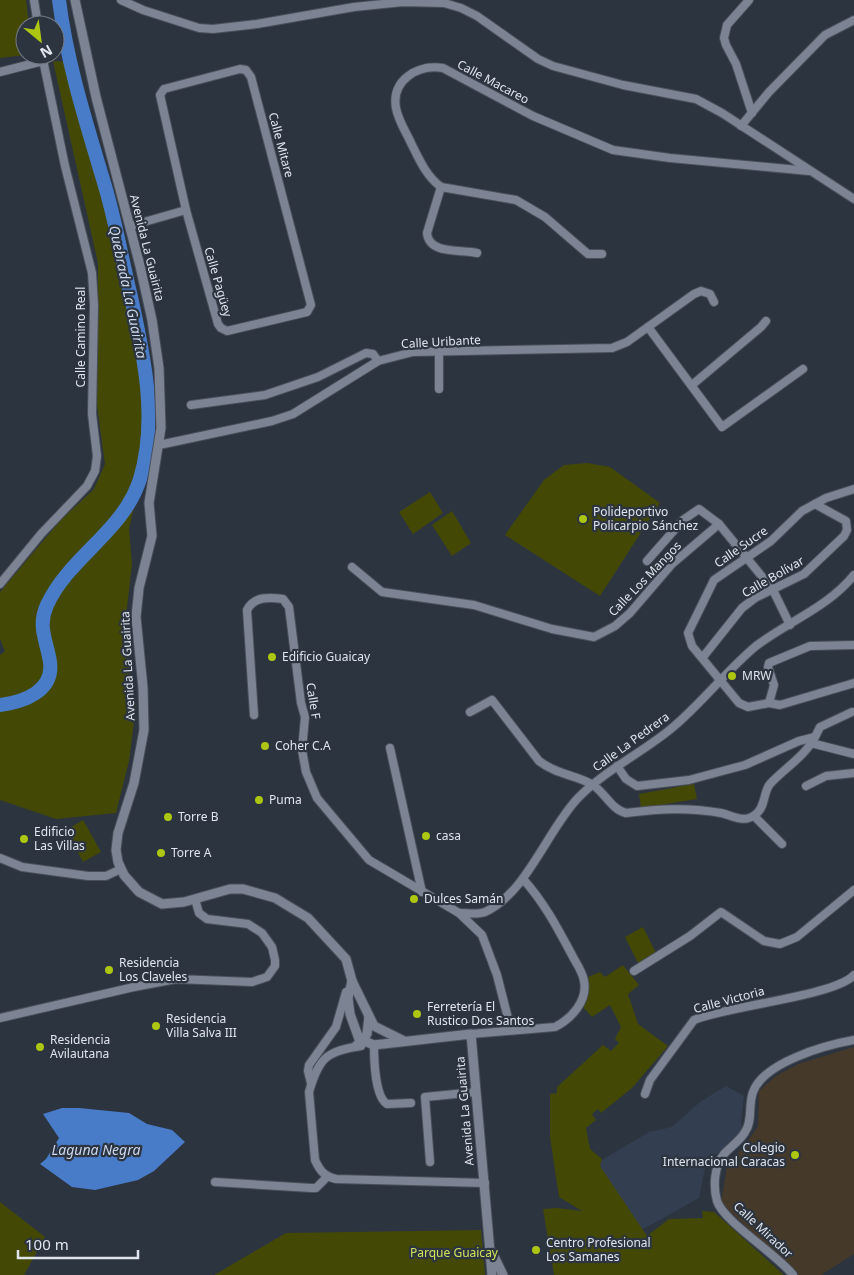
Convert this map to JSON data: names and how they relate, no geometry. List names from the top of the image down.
{
  "streets": {
    "street": [
      "Calle Macareo",
      "Calle Mitare",
      "Avenida La Guairita",
      "Calle Pagüey",
      "Calle Camino Real",
      "Calle Uribante",
      "Calle Sucre",
      "Calle Bolívar",
      "Calle Los Mangos",
      "Calle F",
      "Calle La Pedrera",
      "Calle Victoria",
      "Calle Mirador"
    ]
  },
  "crossings": [
    ["Calle Mitare", "Calle Pagüey"],
    ["Avenida La Guairita", "Calle Uribante"],
    ["Calle Sucre", "Calle Bolívar"],
    ["Calle Sucre", "Calle La Pedrera"],
    ["Calle F", "Calle La Pedrera"]
  ],
  "water": ["Quebrada La Guairita", "Laguna Negra"],
  "parks": ["Parque Guaicay"],
  "places": [
    "Polideportivo Policarpio Sánchez",
    "Edificio Guaicay",
    "MRW",
    "Coher C.A",
    "Puma",
    "Torre B",
    "casa",
    "Edificio Las Villas",
    "Torre A",
    "Dulces Samán",
    "Residencia Los Claveles",
    "Ferretería El Rustico Dos Santos",
    "Residencia Villa Salva III",
    "Residencia Avilautana",
    "Colegio Internacional Caracas",
    "Centro Profesional Los Samanes"
  ],
  "scale_bar": "100 m",
  "north": "bottom right"
}
